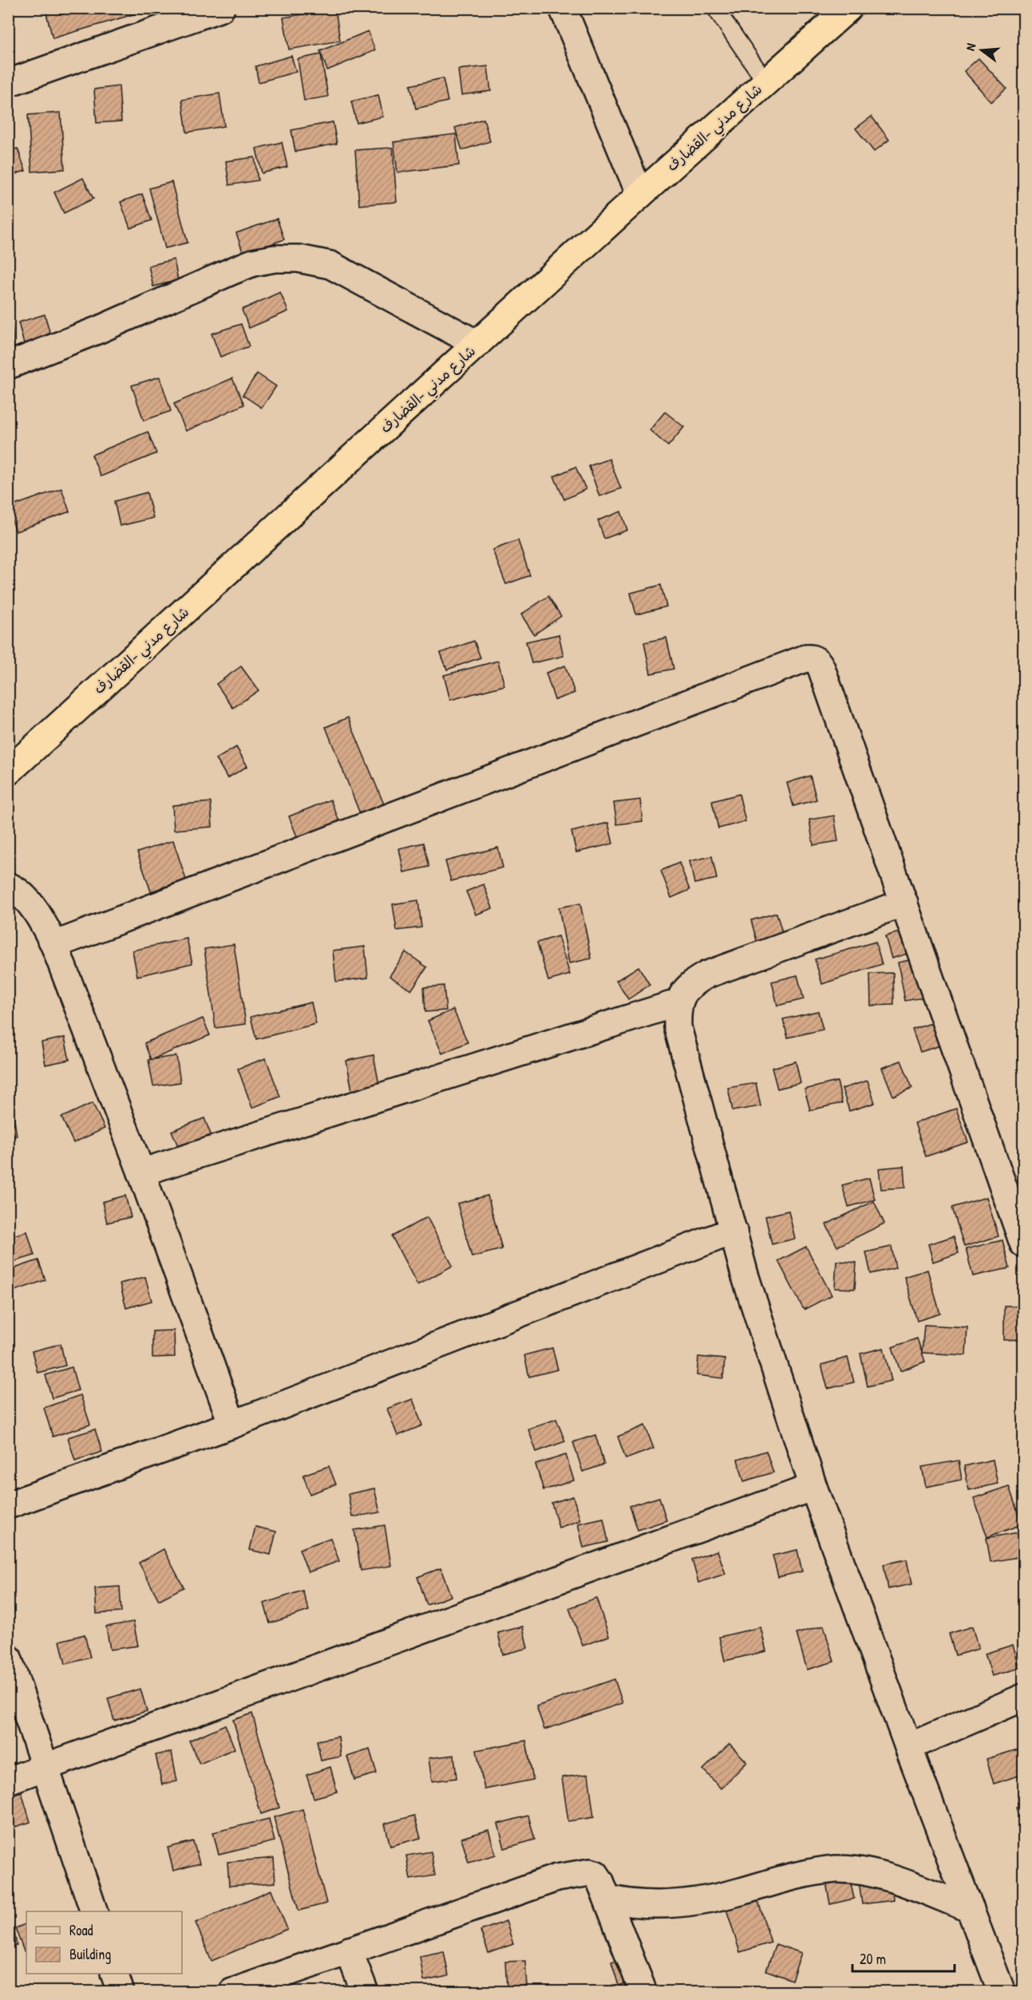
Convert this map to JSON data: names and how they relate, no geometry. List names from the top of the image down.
{
  "streets": {
    "highway": ["شارع مدني -القضارف"]
  },
  "legend": ["Road", "Building"],
  "scale_bar": "20 m",
  "north": "left"
}
